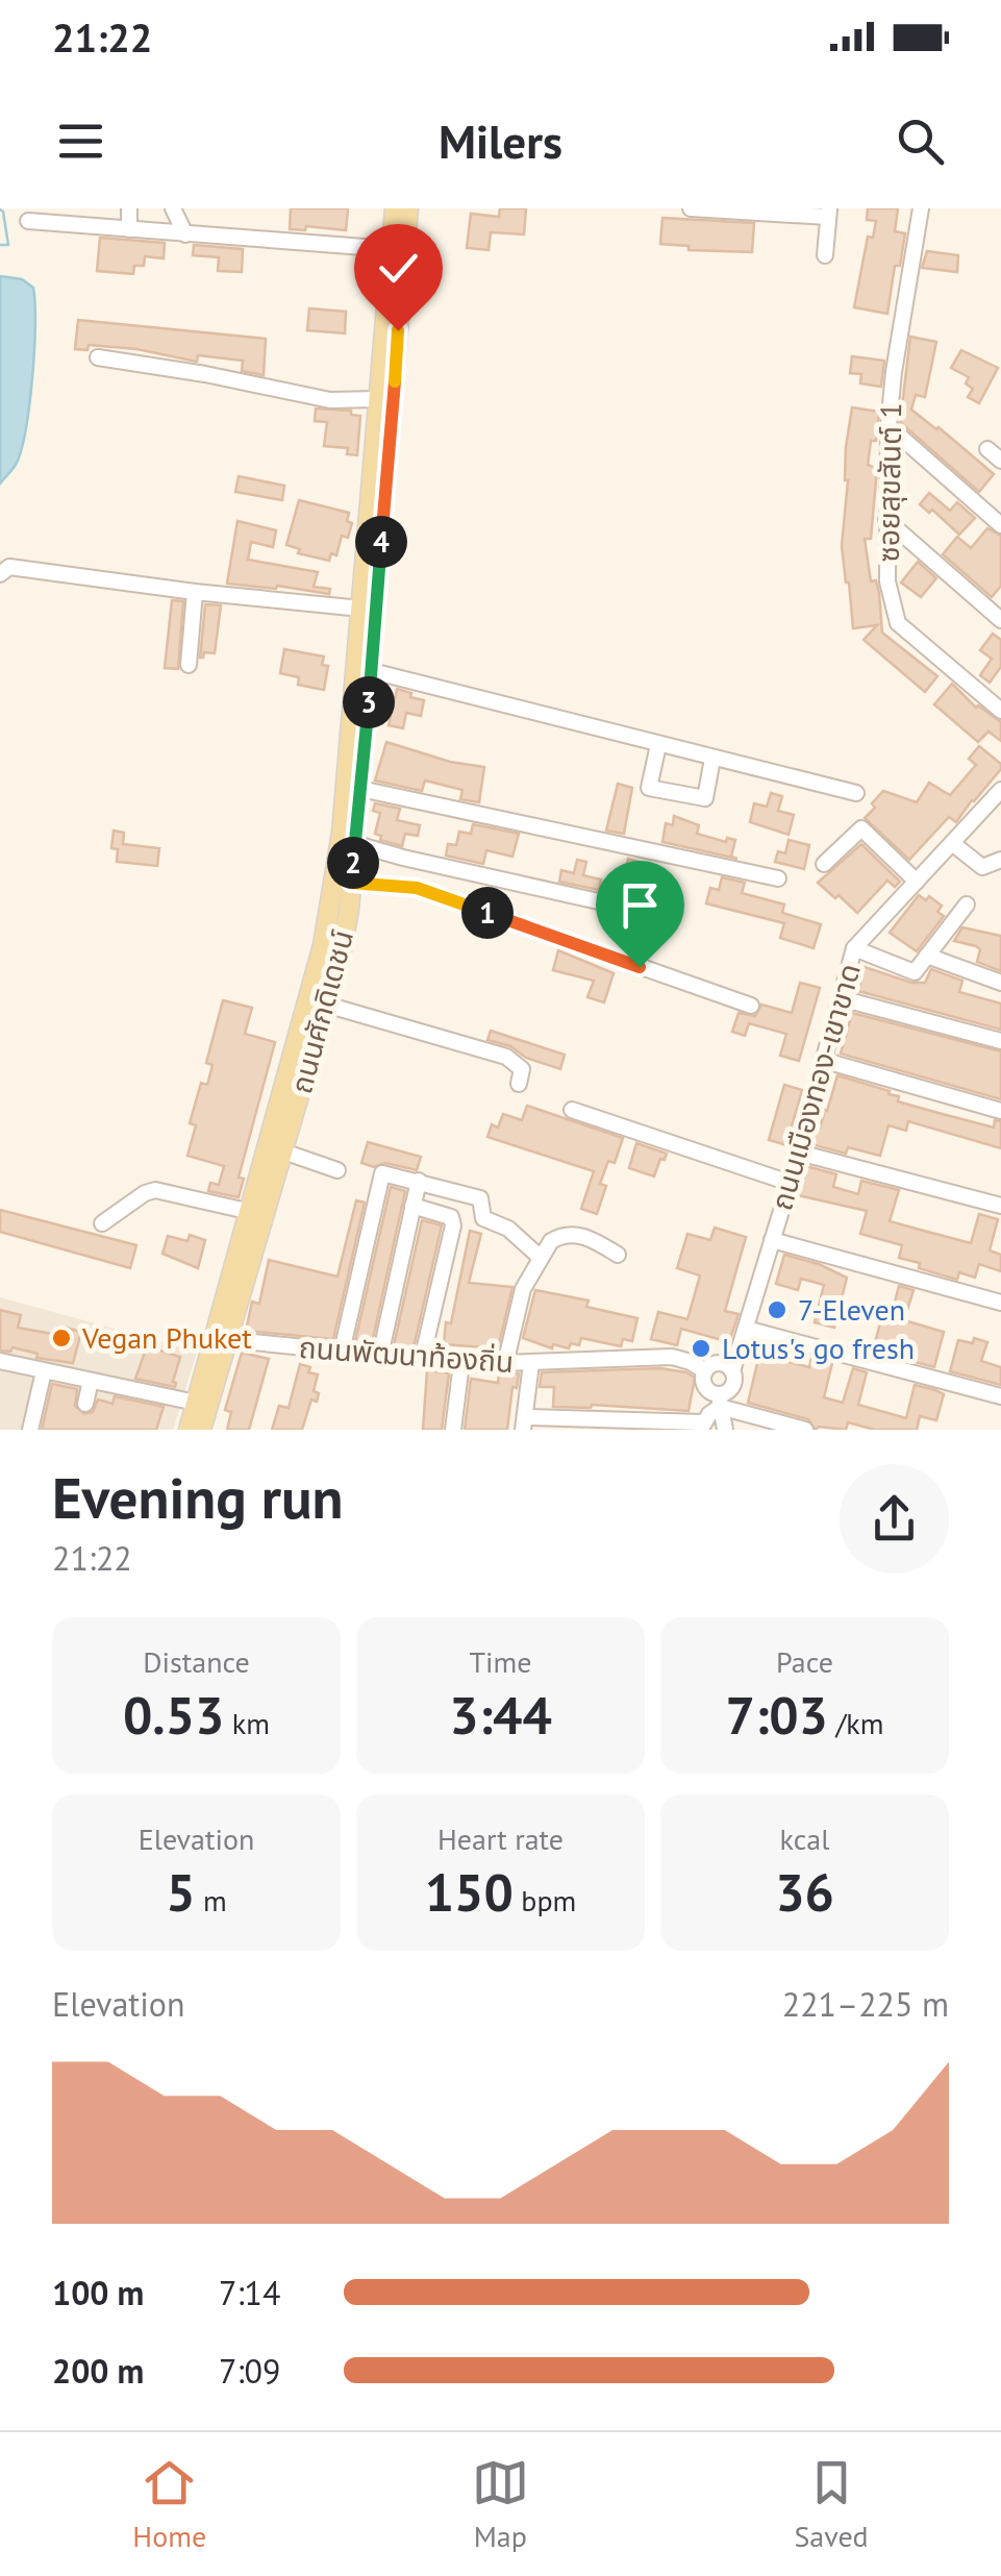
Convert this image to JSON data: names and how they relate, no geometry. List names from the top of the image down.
{
  "streets": {
    "main road": ["ถนนศักดิเดชน์"],
    "street": ["ซอยสุขสันต์ 1", "ถนนเมืองทอง-เขาขาด", "ถนนพัฒนาท้องถิ่น"]
  },
  "crossings": [
    ["ถนนศักดิเดชน์", "ถนนพัฒนาท้องถิ่น"],
    ["ถนนเมืองทอง-เขาขาด", "ถนนพัฒนาท้องถิ่น"]
  ],
  "places": ["7-Eleven", "Vegan Phuket", "Lotus's go fresh"],
  "page": {
    "status": "21:22",
    "header": "Milers",
    "pins": [
      "4",
      "3",
      "2",
      "1"
    ],
    "heading": ["Evening run", "21:22"],
    "stats": [
      ["Distance", "0.53 km"],
      ["Time", "3:44"],
      ["Pace", "7:03 /km"],
      ["Elevation", "5 m"],
      ["Heart rate", "150 bpm"],
      ["kcal", "36"]
    ],
    "chart": ["Elevation", "221–225 m"],
    "list": [
      {
        "name": "100 m",
        "note": "7:14"
      },
      {
        "name": "200 m",
        "note": "7:09"
      }
    ],
    "tabs": ["Home", "Map", "Saved"]
  }
}
